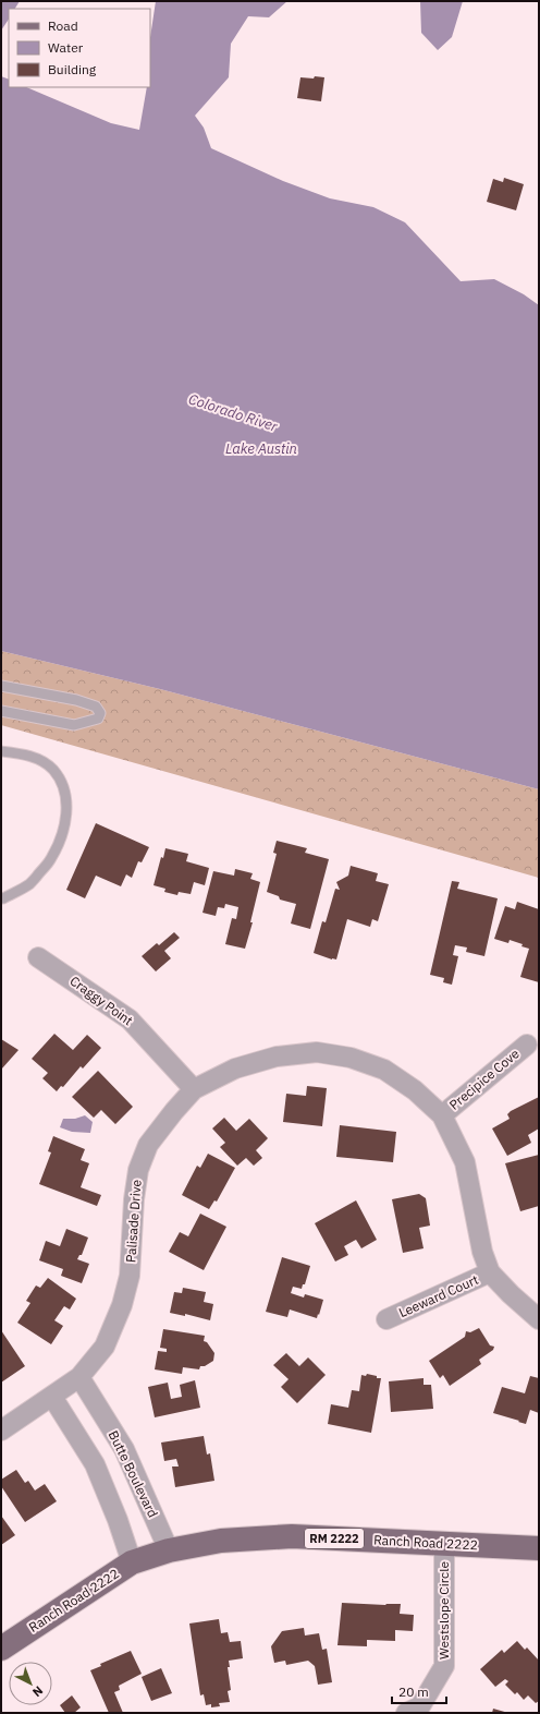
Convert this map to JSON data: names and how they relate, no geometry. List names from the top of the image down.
{
  "streets": {
    "main road": ["RM 2222", "Ranch Road 2222"],
    "street": [
      "Craggy Point",
      "Precipice Cove",
      "Palisade Drive",
      "Leeward Court",
      "Butte Boulevard",
      "Westslope Circle"
    ]
  },
  "crossings": [
    ["Craggy Point", "Palisade Drive"],
    ["Precipice Cove", "Palisade Drive"],
    ["Palisade Drive", "Leeward Court"],
    ["Palisade Drive", "Butte Boulevard"],
    ["Butte Boulevard", "Ranch Road 2222"],
    ["Ranch Road 2222", "Westslope Circle"]
  ],
  "water": ["Colorado River", "Lake Austin"],
  "legend": ["Road", "Water", "Building"],
  "scale_bar": "20 m",
  "north": "bottom right"
}
